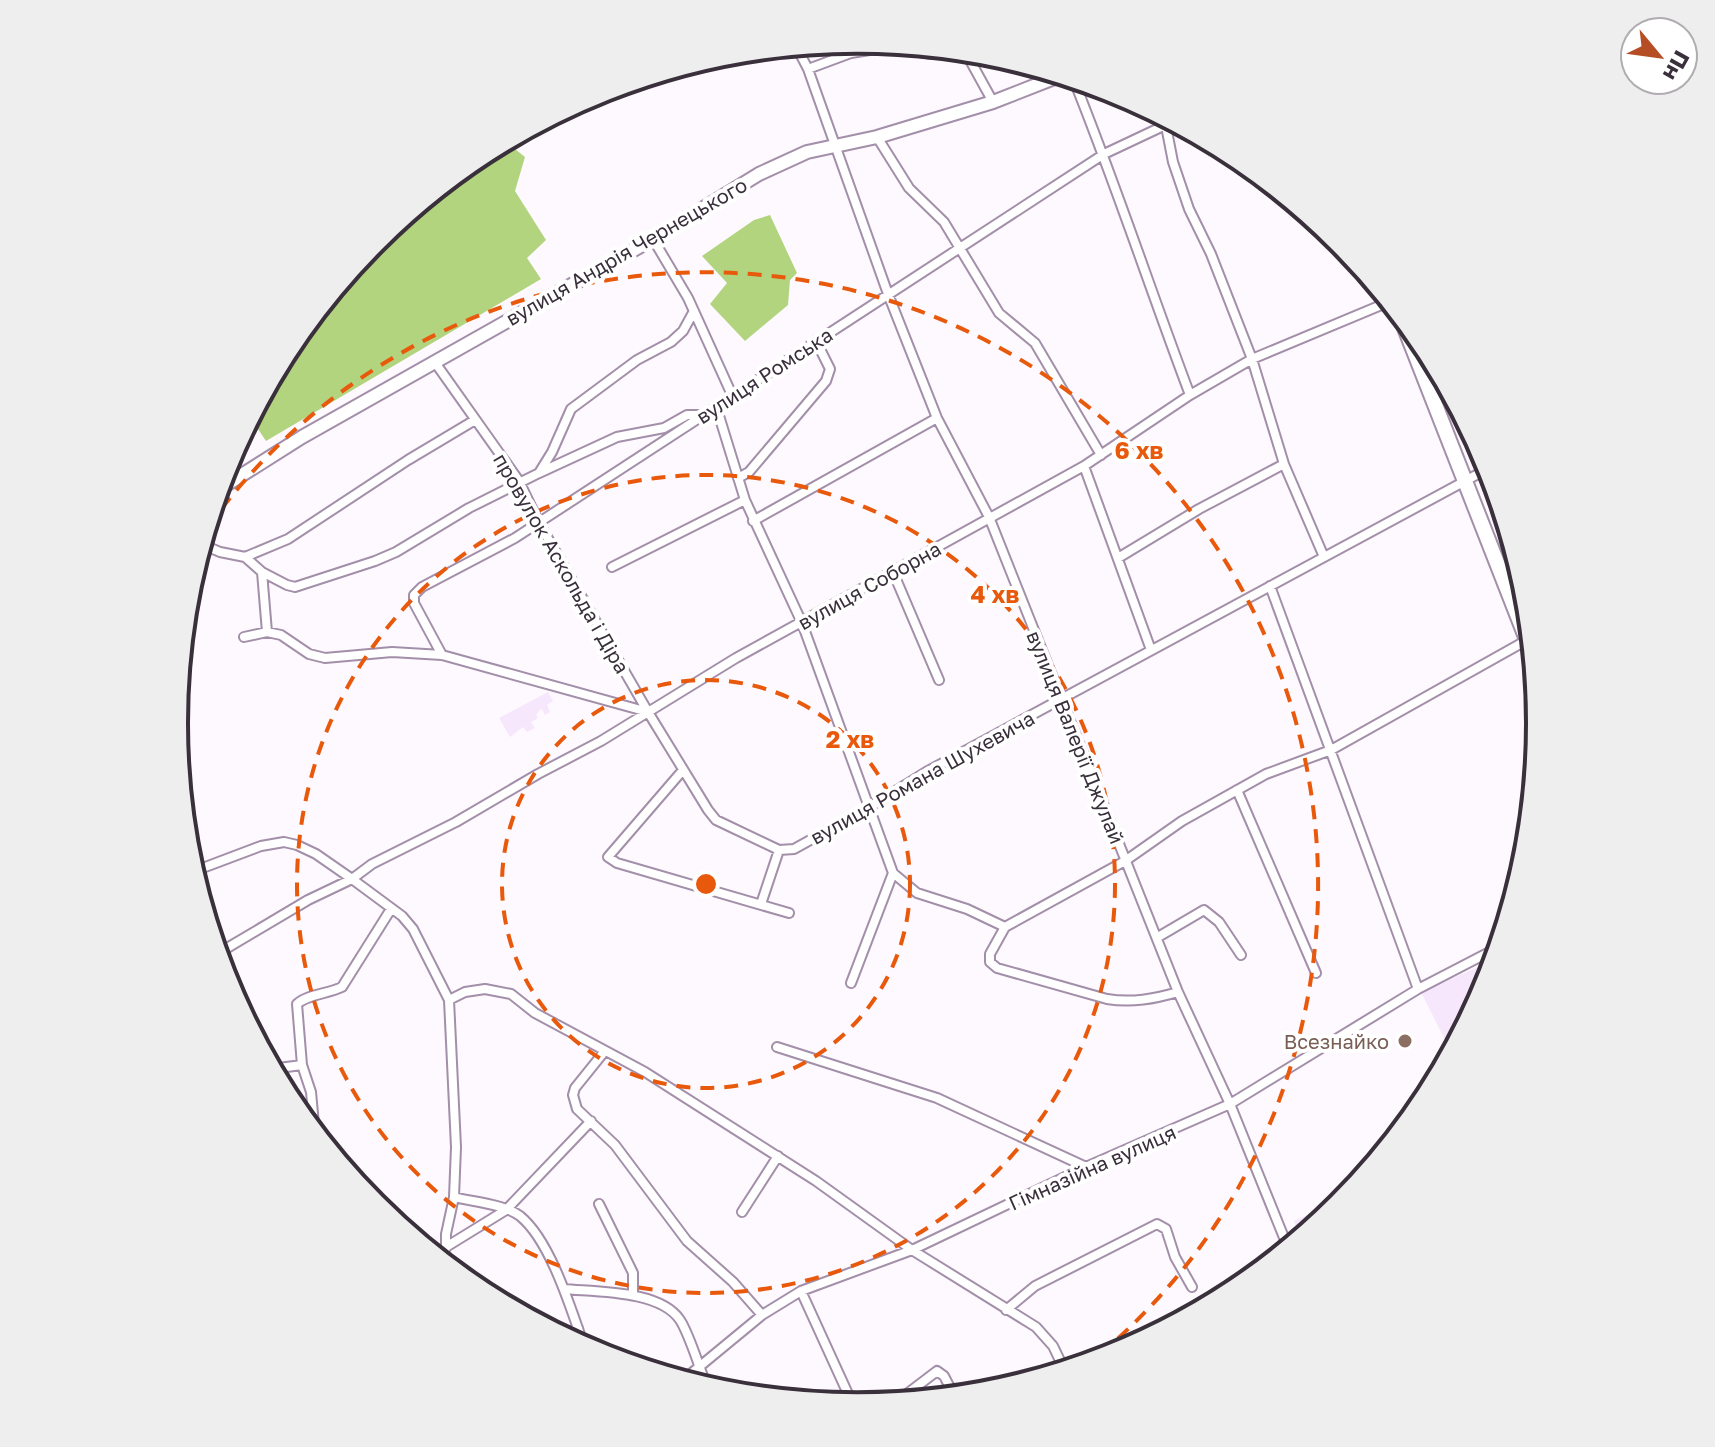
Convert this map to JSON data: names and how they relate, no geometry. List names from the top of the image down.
{
  "streets": {
    "street": [
      "вулиця Андрія Чернецького",
      "вулиця Ромська",
      "провулок Аскольда і Діра",
      "вулиця Соборна",
      "вулиця Валерії Джулай",
      "вулиця Романа Шухевича",
      "Гімназійна вулиця"
    ]
  },
  "crossings": [
    ["вулиця Андрія Чернецького", "провулок Аскольда і Діра"],
    ["вулиця Андрія Чернецького", "вулиця Валерії Джулай"],
    ["вулиця Ромська", "провулок Аскольда і Діра"],
    ["вулиця Ромська", "вулиця Валерії Джулай"],
    ["провулок Аскольда і Діра", "вулиця Соборна"],
    ["вулиця Соборна", "вулиця Валерії Джулай"],
    ["вулиця Валерії Джулай", "вулиця Романа Шухевича"],
    ["вулиця Валерії Джулай", "Гімназійна вулиця"]
  ],
  "places": ["Всезнайко"],
  "north": "bottom right",
  "rings": ["6 хв", "4 хв", "2 хв"]
}
